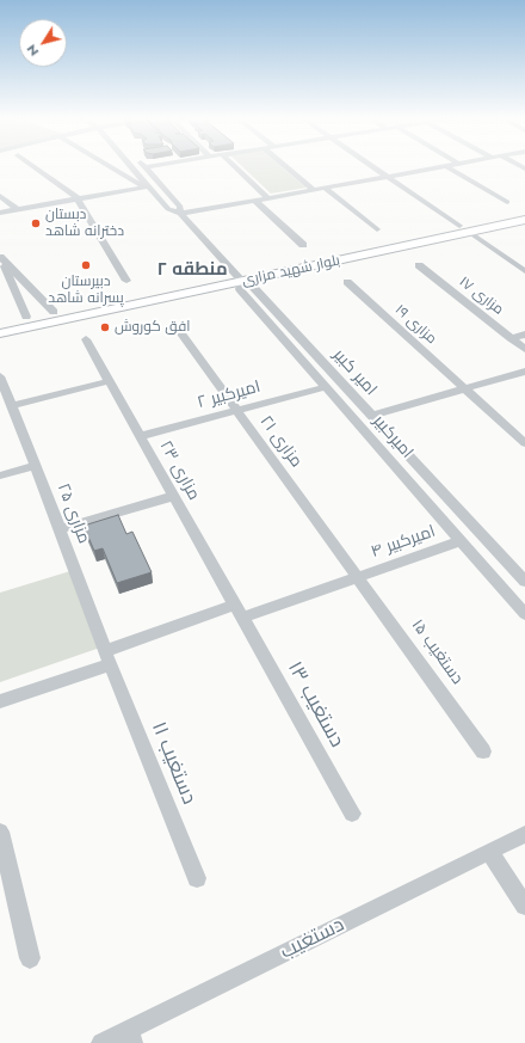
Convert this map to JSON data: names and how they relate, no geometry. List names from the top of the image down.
{
  "streets": {
    "main road": ["بلوار شهید مزاری"],
    "street": [
      "مزاری ۱۷",
      "مزاری ۱۹",
      "امیر کبیر",
      "امیرکبیر ۲",
      "امیرکبیر",
      "مزاری ۲۱",
      "مزاری ۲۳",
      "مزاری ۲۵",
      "امیرکبیر ۴",
      "دستغیب ۱۵",
      "دستغیب ۱۳",
      "دستغیب ۱۱",
      "دستغیب"
    ]
  },
  "crossings": [
    ["بلوار شهید مزاری", "امیر کبیر"],
    ["بلوار شهید مزاری", "امیرکبیر"],
    ["امیر کبیر", "امیرکبیر"],
    ["امیرکبیر ۲", "امیرکبیر"],
    ["امیرکبیر ۲", "مزاری ۲۱"],
    ["امیرکبیر ۲", "مزاری ۲۳"],
    ["امیرکبیر", "امیرکبیر ۴"],
    ["مزاری ۲۱", "امیرکبیر ۴"],
    ["مزاری ۲۱", "دستغیب ۱۵"],
    ["مزاری ۲۳", "امیرکبیر ۴"],
    ["مزاری ۲۳", "دستغیب ۱۳"],
    ["مزاری ۲۵", "امیرکبیر ۴"],
    ["مزاری ۲۵", "دستغیب ۱۱"],
    ["امیرکبیر ۴", "دستغیب ۱۵"],
    ["امیرکبیر ۴", "دستغیب ۱۳"],
    ["امیرکبیر ۴", "دستغیب ۱۱"]
  ],
  "districts": ["منطقه ۲"],
  "places": ["دبستان دخترانه شاهد", "دبیرستان پسرانه شاهد", "افق کوروش"],
  "north": "bottom left"
}
